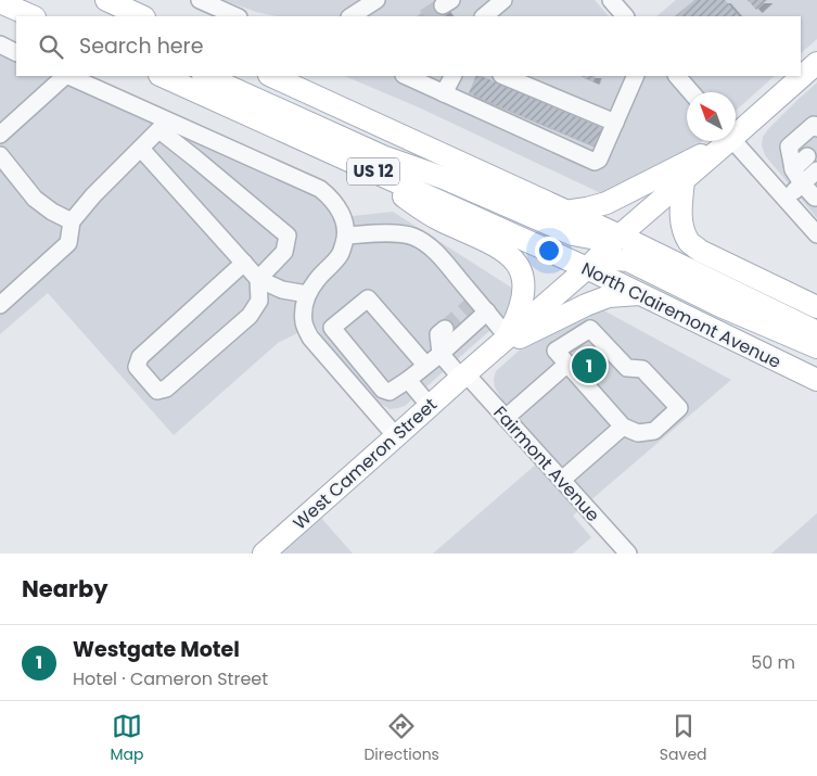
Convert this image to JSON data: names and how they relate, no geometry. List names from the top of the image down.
{
  "streets": {
    "main road": ["US 12", "North Clairemont Avenue", "West Cameron Street"],
    "street": ["Fairmont Avenue"]
  },
  "crossings": [
    ["West Cameron Street", "Fairmont Avenue"]
  ],
  "north": "top left",
  "page": {
    "search": "Search here",
    "pins": "1",
    "heading": "Nearby",
    "list": [
      {
        "mark": "1",
        "name": "Westgate Motel",
        "note": "Hotel · Cameron Street",
        "value": "50 m"
      }
    ],
    "nav": ["Map", "Directions", "Saved"]
  }
}
